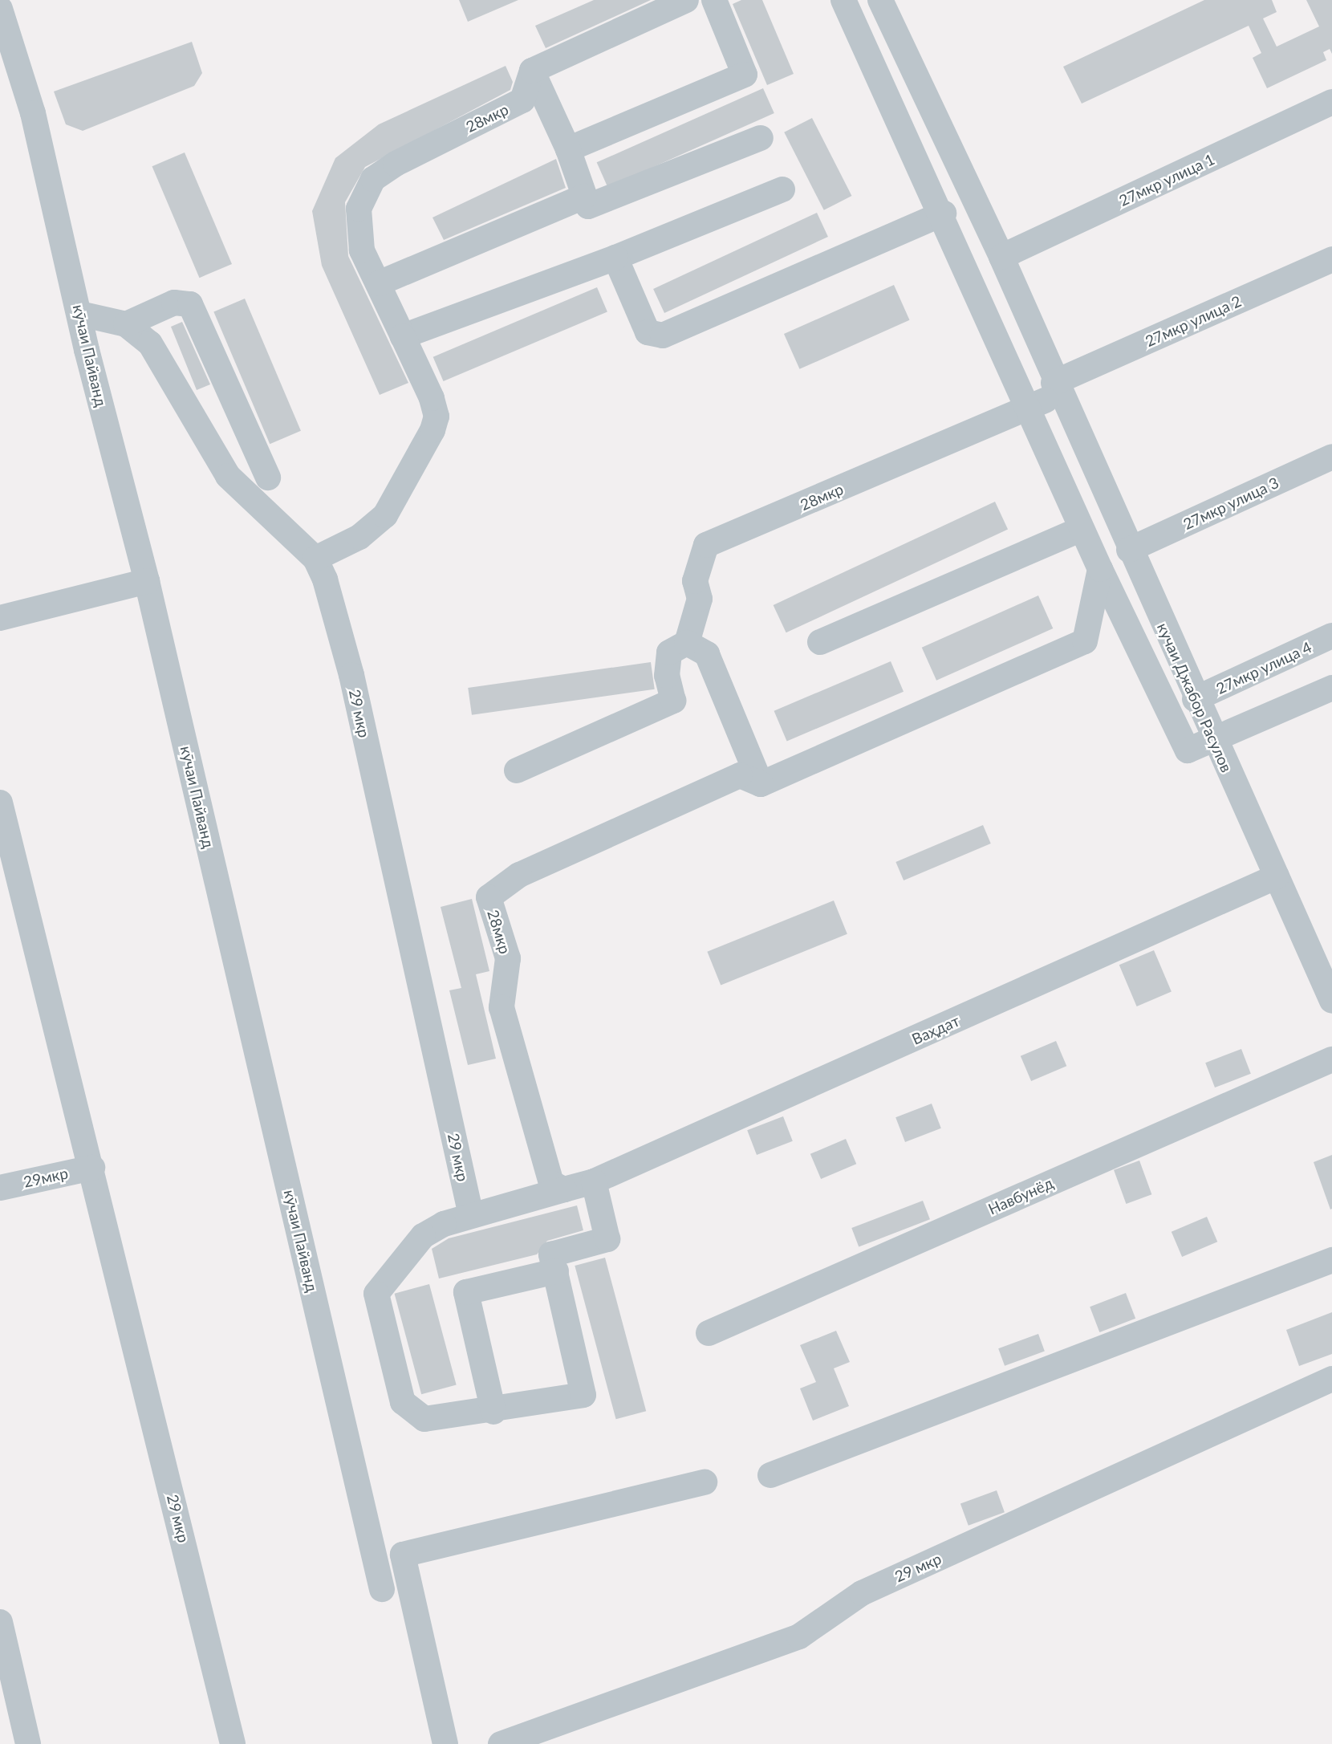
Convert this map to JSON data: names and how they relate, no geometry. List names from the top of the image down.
{
  "streets": {
    "street": [
      "28мкр",
      "27мкр улица 1",
      "27мкр улица 2",
      "кӯчаи Пайванд",
      "27мкр улица 3",
      "27мкр улица 4",
      "кучаи Джабор Расулов",
      "29 мкр",
      "Ваҳдат",
      "29мкр",
      "Навбунёд"
    ]
  },
  "crossings": [
    ["28мкр", "27мкр улица 2"],
    ["28мкр", "29 мкр"],
    ["27мкр улица 1", "кучаи Джабор Расулов"],
    ["27мкр улица 2", "кучаи Джабор Расулов"],
    ["кӯчаи Пайванд", "29 мкр"],
    ["27мкр улица 3", "кучаи Джабор Расулов"],
    ["27мкр улица 4", "кучаи Джабор Расулов"],
    ["кучаи Джабор Расулов", "Ваҳдат"],
    ["29 мкр", "29мкр"]
  ]
}
